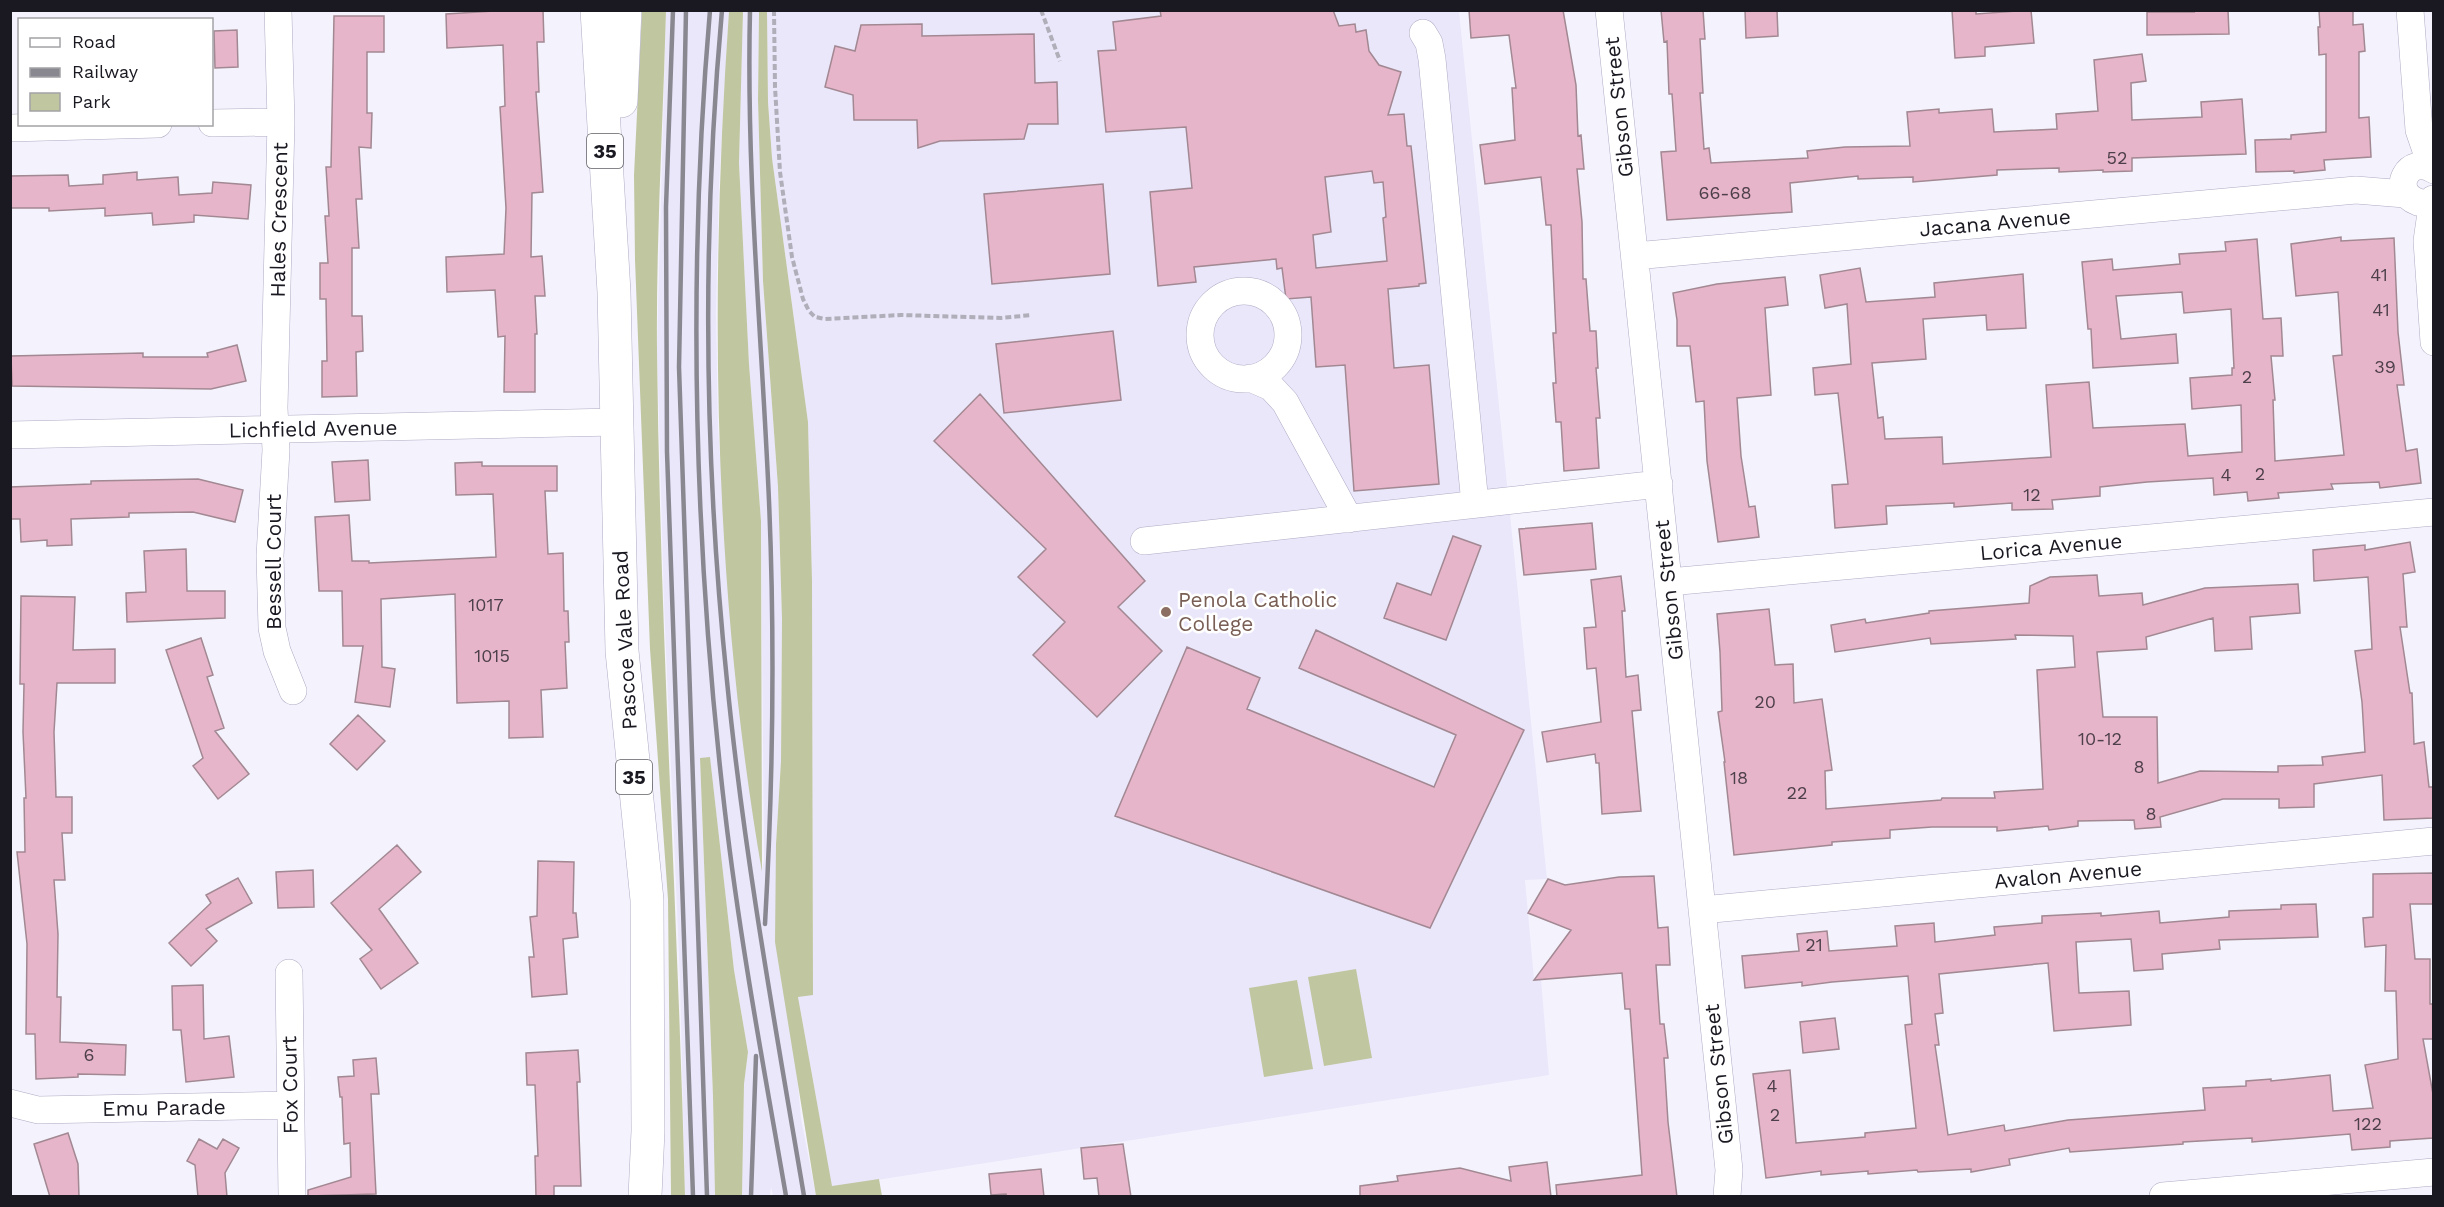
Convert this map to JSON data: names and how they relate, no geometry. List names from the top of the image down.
{
  "streets": {
    "main road": ["35", "Pascoe Vale Road"],
    "street": [
      "Gibson Street",
      "Hales Crescent",
      "Jacana Avenue",
      "Lichfield Avenue",
      "Lorica Avenue",
      "Bessell Court",
      "Avalon Avenue",
      "Fox Court",
      "Emu Parade"
    ]
  },
  "crossings": [
    ["Gibson Street", "Jacana Avenue"],
    ["Gibson Street", "Lorica Avenue"],
    ["Gibson Street", "Avalon Avenue"],
    ["Hales Crescent", "Lichfield Avenue"],
    ["Hales Crescent", "Bessell Court"],
    ["Lichfield Avenue", "Bessell Court"],
    ["Lichfield Avenue", "Pascoe Vale Road"],
    ["Fox Court", "Emu Parade"]
  ],
  "places": ["Penola Catholic College"],
  "house_numbers": [
    "52",
    "66-68",
    "41",
    "41",
    "39",
    "2",
    "2",
    "4",
    "12",
    "1017",
    "1015",
    "20",
    "10-12",
    "8",
    "18",
    "22",
    "8",
    "21",
    "6",
    "4",
    "2",
    "122"
  ],
  "legend": ["Road", "Railway", "Park"]
}
